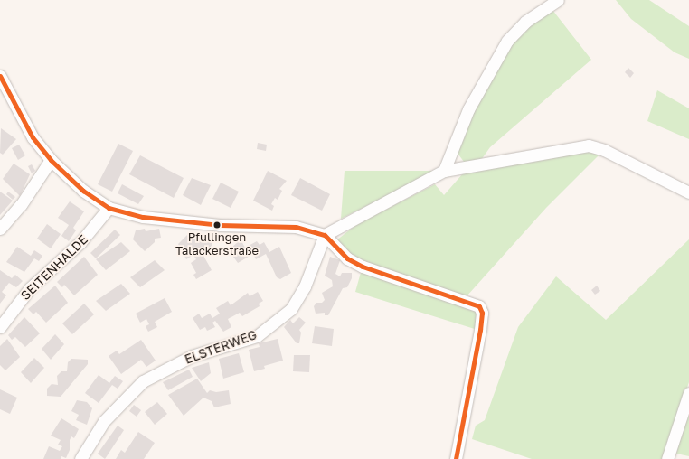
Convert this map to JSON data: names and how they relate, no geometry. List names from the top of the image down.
{
  "streets": {
    "street": ["SEITENHALDE", "ELSTERWEG"]
  },
  "places": ["Pfullingen Talackerstraße"]
}
